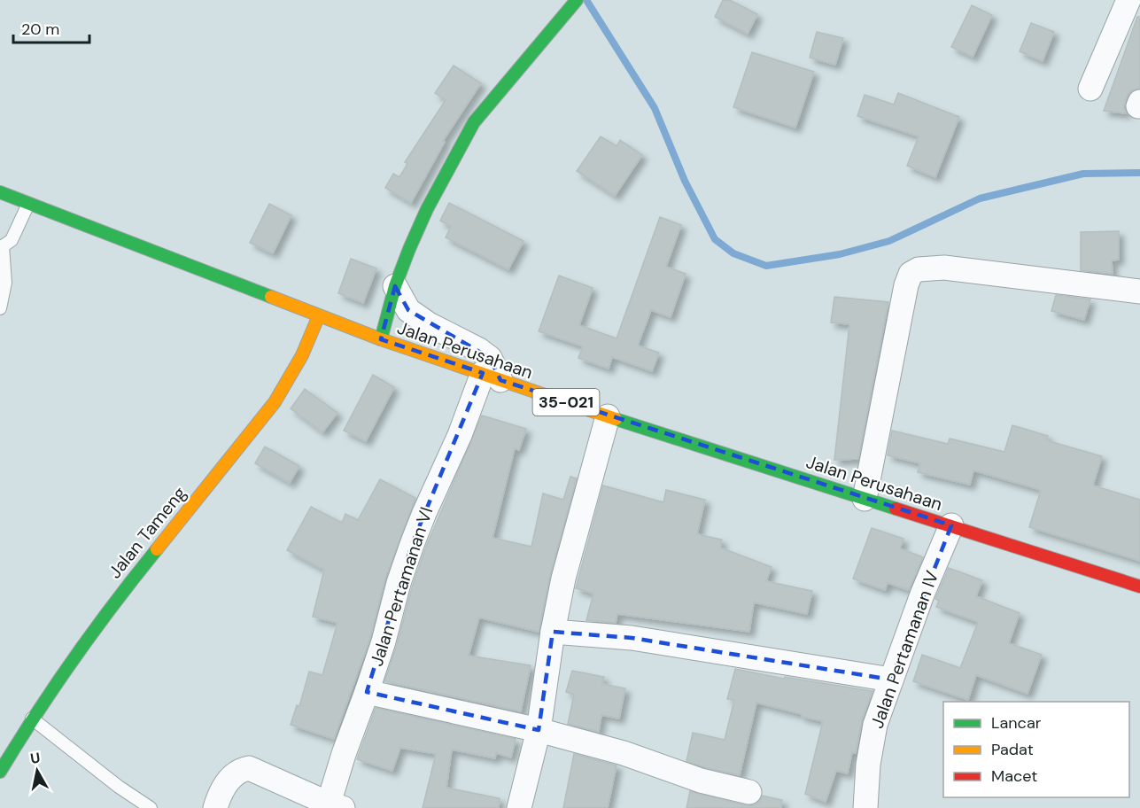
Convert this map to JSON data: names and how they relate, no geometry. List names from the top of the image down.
{
  "streets": {
    "main road": ["Jalan Perusahaan", "35-021", "Jalan Tameng"],
    "street": ["Jalan Pertamanan VI", "Jalan Pertamanan IV"]
  },
  "crossings": [
    ["Jalan Perusahaan", "Jalan Tameng"],
    ["Jalan Perusahaan", "Jalan Pertamanan VI"],
    ["Jalan Perusahaan", "Jalan Pertamanan IV"]
  ],
  "legend": ["Lancar", "Padat", "Macet"],
  "scale_bar": "20 m",
  "north": "top"
}
